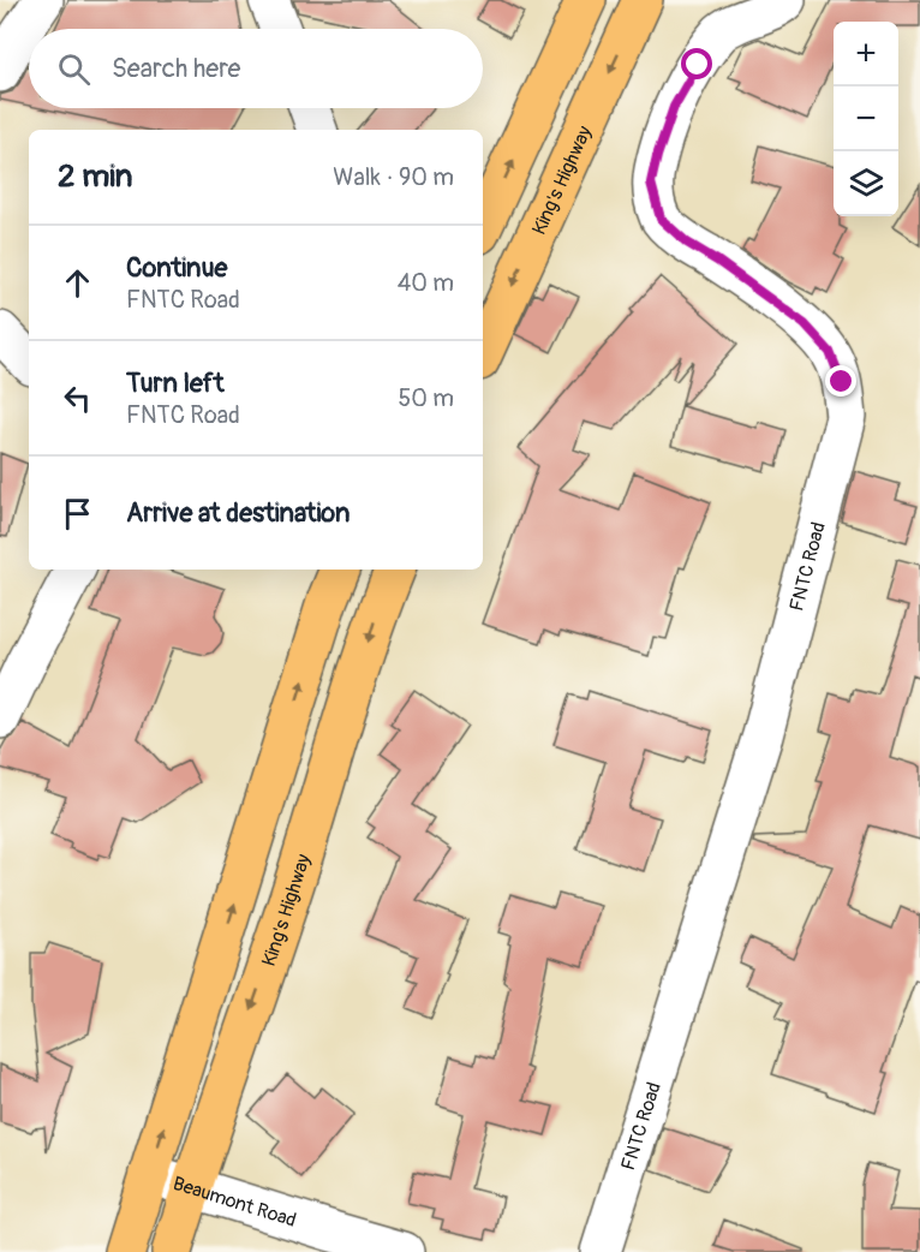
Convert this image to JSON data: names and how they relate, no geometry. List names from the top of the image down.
{
  "streets": {
    "highway": ["King's Highway"],
    "street": ["FNTC Road", "Beaumont Road"]
  },
  "crossings": [
    ["King's Highway", "Beaumont Road"]
  ],
  "page": {
    "map_buttons": ["+", "−"],
    "search": "Search here",
    "heading": ["2 min", "Walk · 90 m"],
    "list": [
      ["Continue", "FNTC Road", "40 m"],
      ["Turn left", "FNTC Road", "50 m"],
      "Arrive at destination"
    ]
  }
}
